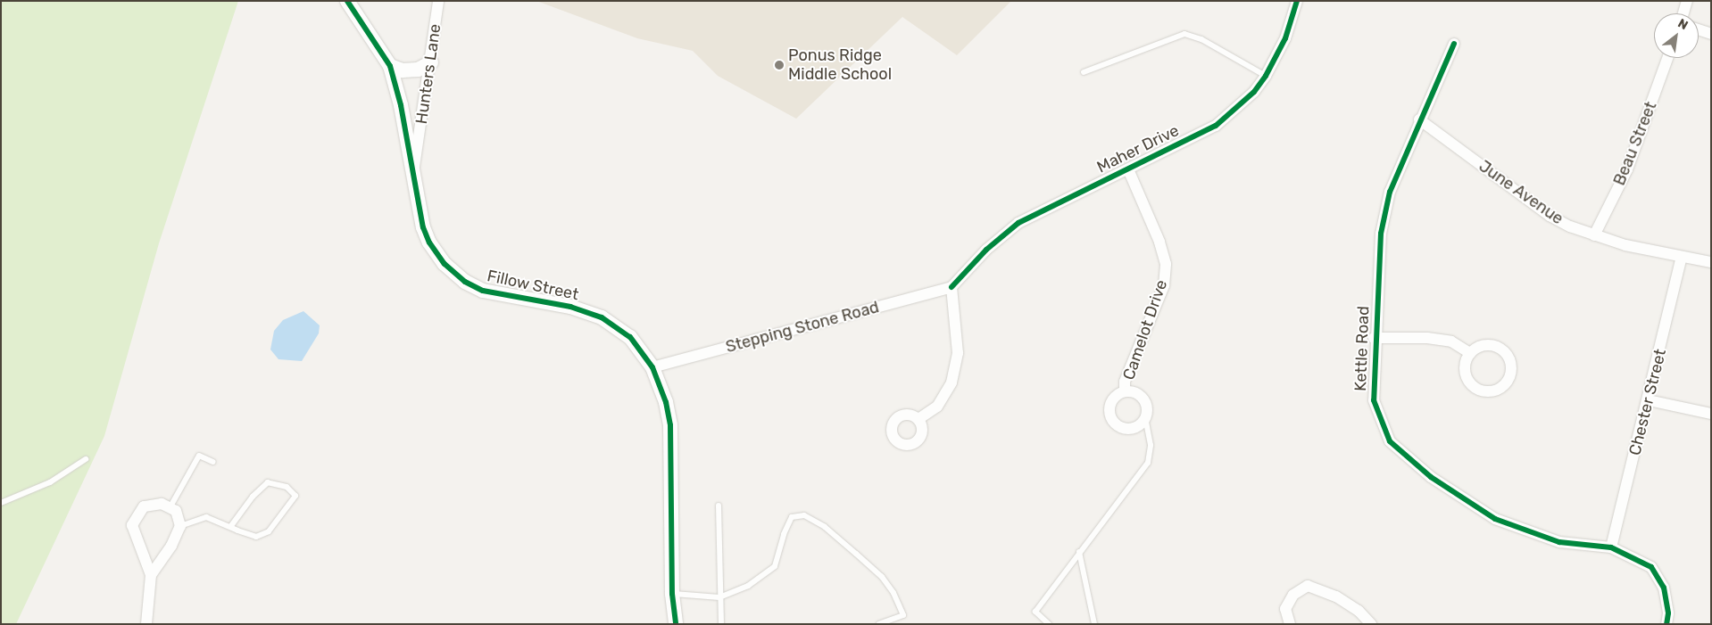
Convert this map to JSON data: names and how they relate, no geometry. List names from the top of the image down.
{
  "streets": {
    "street": [
      "Hunters Lane",
      "Beau Street",
      "Maher Drive",
      "June Avenue",
      "Fillow Street",
      "Stepping Stone Road",
      "Camelot Drive",
      "Kettle Road",
      "Chester Street"
    ]
  },
  "crossings": [
    ["Hunters Lane", "Fillow Street"],
    ["Beau Street", "June Avenue"],
    ["Maher Drive", "Stepping Stone Road"],
    ["Maher Drive", "Camelot Drive"],
    ["June Avenue", "Kettle Road"],
    ["June Avenue", "Chester Street"],
    ["Fillow Street", "Stepping Stone Road"],
    ["Kettle Road", "Chester Street"]
  ],
  "places": ["Ponus Ridge Middle School"],
  "north": "top right"
}
